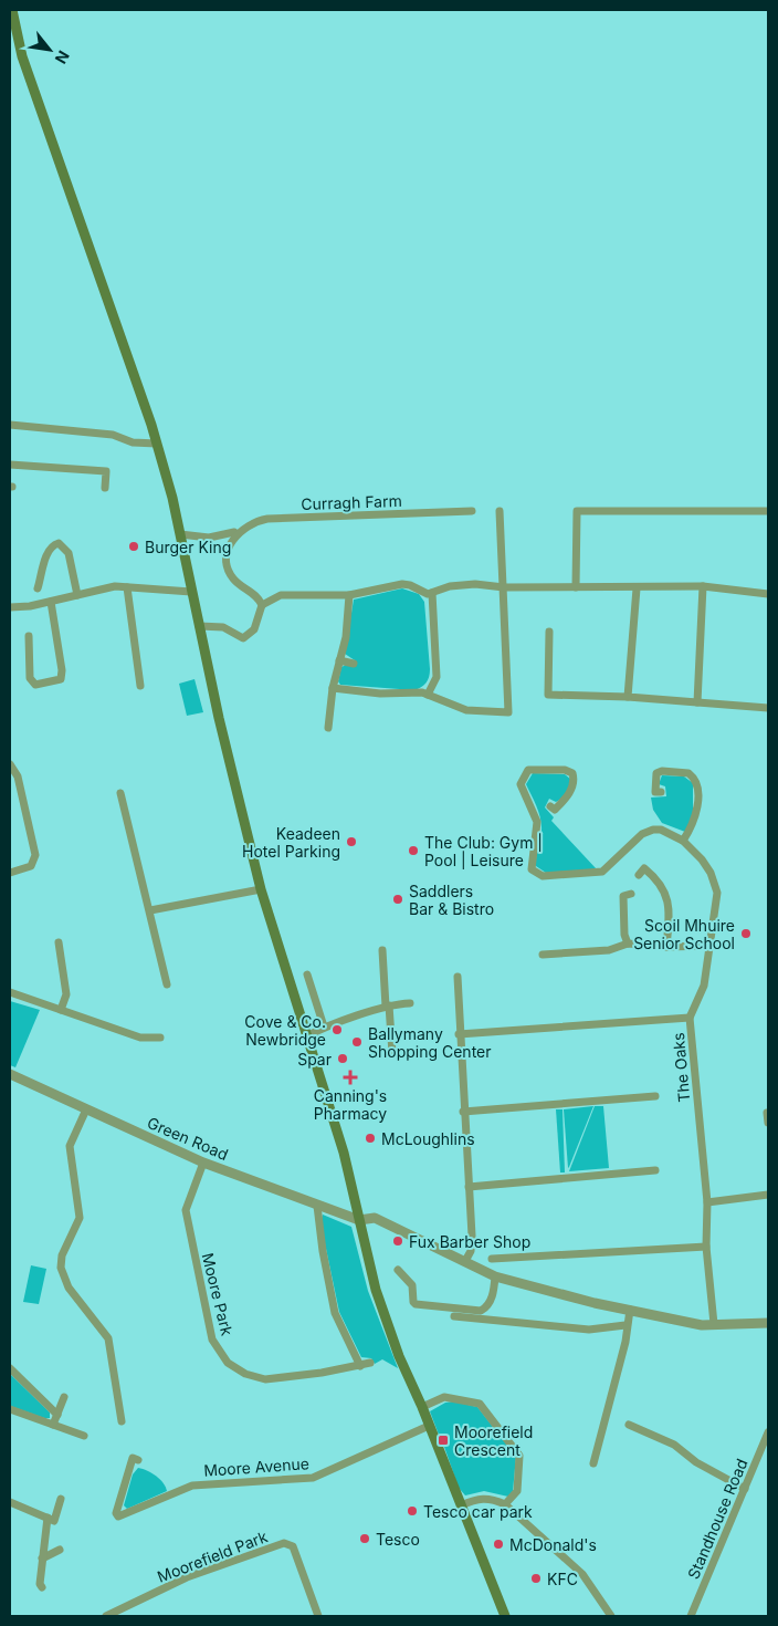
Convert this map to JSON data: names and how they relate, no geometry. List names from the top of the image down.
{
  "streets": {
    "street": [
      "Curragh Farm",
      "The Oaks",
      "Green Road",
      "Moore Park",
      "Moore Avenue",
      "Standhouse Road",
      "Moorefield Park"
    ]
  },
  "crossings": [
    ["The Oaks", "Green Road"],
    ["Green Road", "Moore Park"]
  ],
  "places": {
    "other": [
      "Burger King",
      "Keadeen Hotel Parking",
      "The Club: Gym | Pool | Leisure",
      "Saddlers Bar & Bistro",
      "Scoil Mhuire Senior School",
      "Cove & Co. Newbridge",
      "Ballymany Shopping Center",
      "Spar",
      "McLoughlins",
      "Fux Barber Shop",
      "Tesco car park",
      "Tesco",
      "McDonald's",
      "KFC"
    ],
    "health": ["Canning's Pharmacy"],
    "transit": ["Moorefield Crescent"]
  },
  "north": "bottom right"
}
